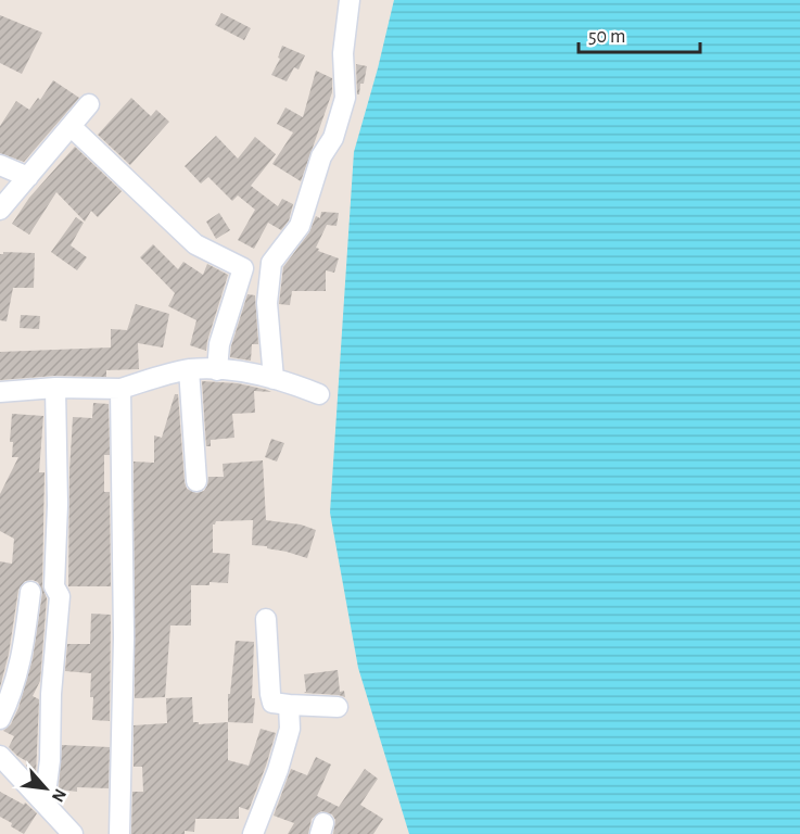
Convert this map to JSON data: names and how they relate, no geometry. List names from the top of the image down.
{
  "scale_bar": "50 m",
  "north": "bottom right"
}
